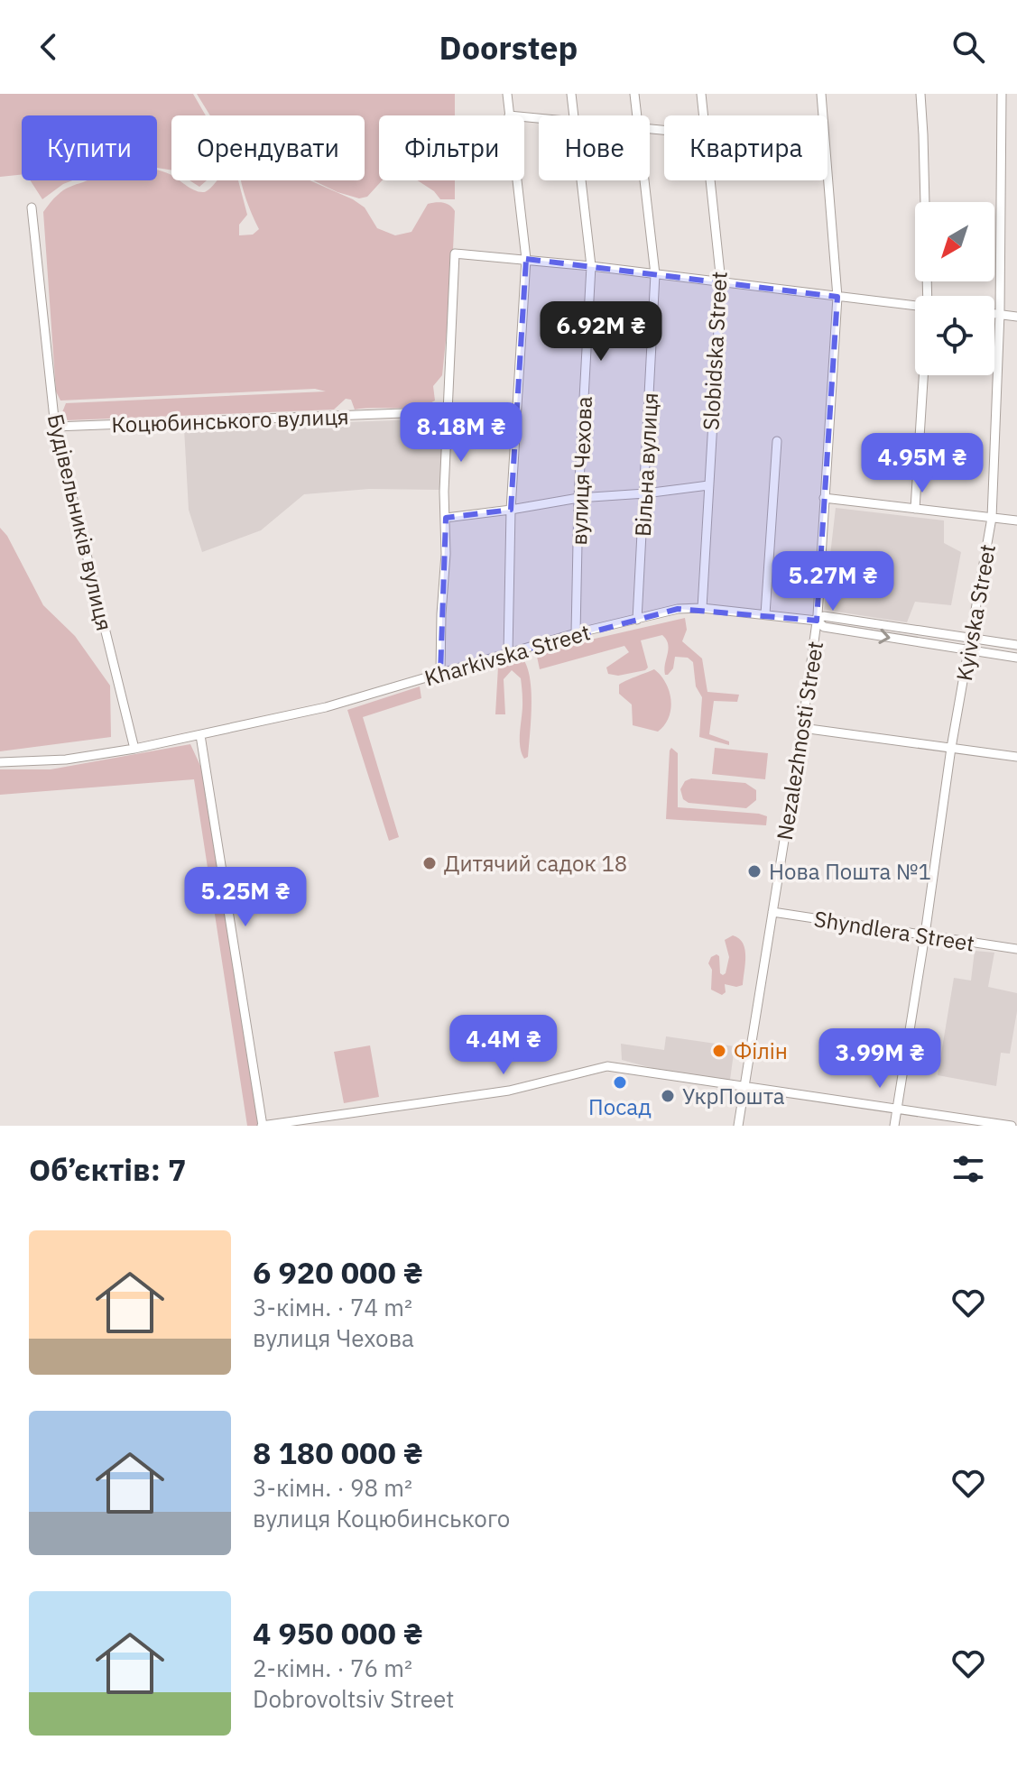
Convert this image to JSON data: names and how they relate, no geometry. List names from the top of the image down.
{
  "streets": {
    "street": [
      "Slobidska Street",
      "Коцюбинського вулиця",
      "Вільна вулиця",
      "вулиця Чехова",
      "Будівельників вулиця",
      "Kyivska Street",
      "Kharkivska Street",
      "Nezalezhnosti Street",
      "Shyndlera Street"
    ]
  },
  "crossings": [
    ["Slobidska Street", "Kharkivska Street"],
    ["Коцюбинського вулиця", "Будівельників вулиця"],
    ["Вільна вулиця", "Kharkivska Street"],
    ["вулиця Чехова", "Kharkivska Street"],
    ["Будівельників вулиця", "Kharkivska Street"],
    ["Kyivska Street", "Kharkivska Street"],
    ["Kyivska Street", "Shyndlera Street"],
    ["Kharkivska Street", "Nezalezhnosti Street"],
    ["Nezalezhnosti Street", "Shyndlera Street"]
  ],
  "places": [
    "Дитячий садок 18",
    "Нова Пошта №1",
    "Філін",
    "Посад",
    "УкрПошта"
  ],
  "north": "bottom left",
  "page": {
    "header": "Doorstep",
    "chip": [
      "Купити",
      "Орендувати",
      "Фільтри",
      "Нове",
      "Квартира"
    ],
    "price": [
      "6.92M ₴",
      "8.18M ₴",
      "4.95M ₴",
      "5.27M ₴",
      "5.25M ₴",
      "4.4M ₴",
      "3.99M ₴"
    ],
    "heading": "Об’єктів: 7",
    "list": [
      {
        "name": "6 920 000 ₴",
        "note": "3-кімн. · 74 m² · вулиця Чехова"
      },
      {
        "name": "8 180 000 ₴",
        "note": "3-кімн. · 98 m² · вулиця Коцюбинського"
      },
      {
        "name": "4 950 000 ₴",
        "note": "2-кімн. · 76 m² · Dobrovoltsiv Street"
      }
    ]
  }
}
